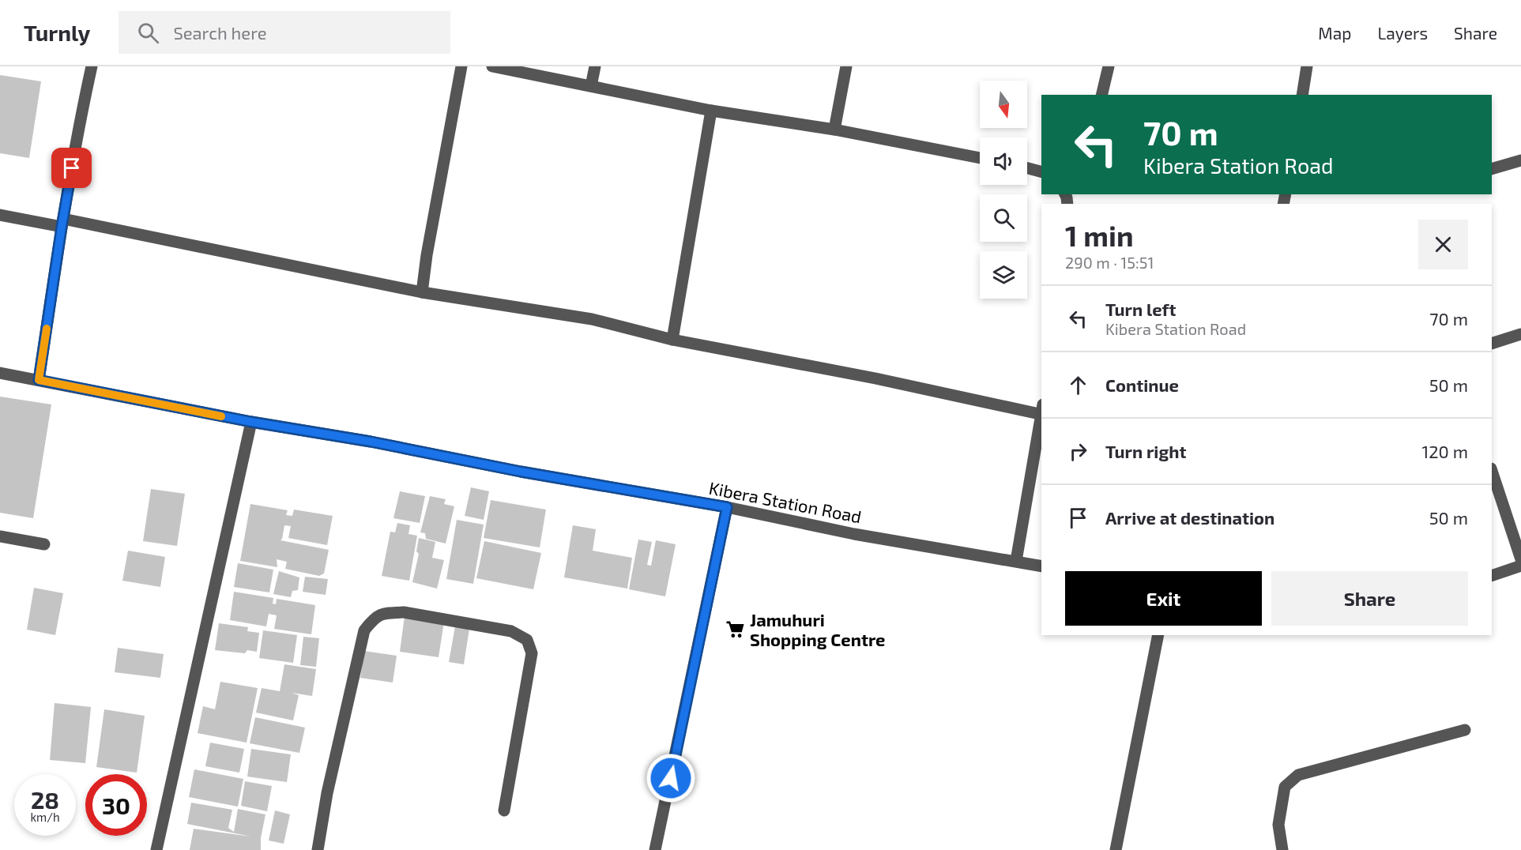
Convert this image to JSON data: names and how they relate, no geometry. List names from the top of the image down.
{
  "streets": {
    "street": ["Kibera Station Road"]
  },
  "places": {
    "supermarket": ["Jamuhuri Shopping Centre"]
  },
  "north": "bottom",
  "page": {
    "header": "Turnly",
    "search": "Search here",
    "nav": ["Map", "Layers", "Share"],
    "turn": ["70 m", "Kibera Station Road"],
    "heading": ["1 min", "290 m · 15:51"],
    "list": [
      {
        "name": "Turn left",
        "note": "Kibera Station Road",
        "value": "70 m"
      },
      {
        "name": "Continue",
        "value": "50 m"
      },
      {
        "name": "Turn right",
        "value": "120 m"
      },
      {
        "name": "Arrive at destination",
        "value": "50 m"
      }
    ],
    "buttons": ["Exit", "Share"],
    "speed": "28 km/h",
    "limit": "30"
  }
}
